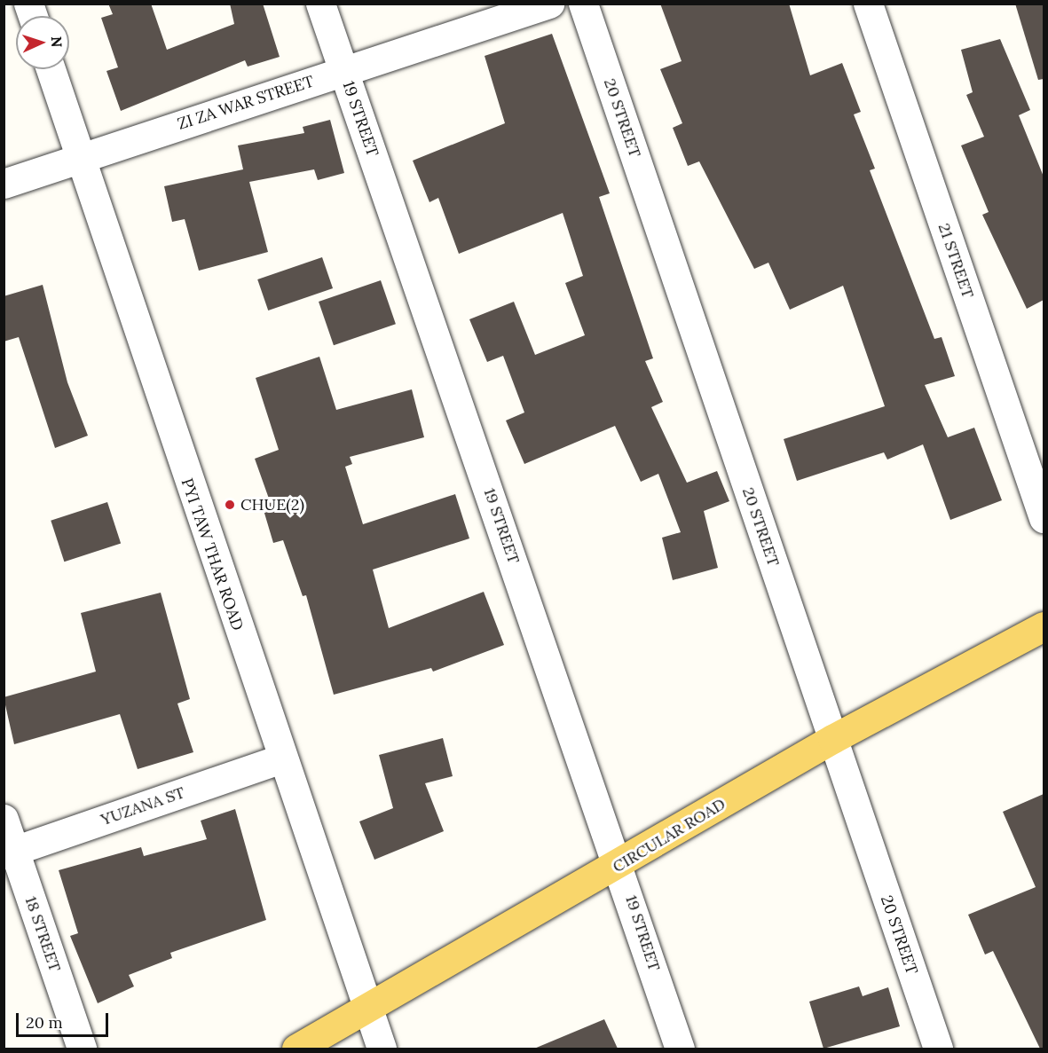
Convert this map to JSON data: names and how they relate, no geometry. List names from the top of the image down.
{
  "streets": {
    "main road": ["CIRCULAR ROAD"],
    "street": [
      "ZI ZA WAR STREET",
      "20 STREET",
      "19 STREET",
      "21 STREET",
      "PYI TAW THAR ROAD",
      "YUZANA ST",
      "18 STREET"
    ]
  },
  "crossings": [
    ["ZI ZA WAR STREET", "19 STREET"],
    ["ZI ZA WAR STREET", "PYI TAW THAR ROAD"],
    ["20 STREET", "CIRCULAR ROAD"],
    ["19 STREET", "CIRCULAR ROAD"],
    ["PYI TAW THAR ROAD", "YUZANA ST"],
    ["PYI TAW THAR ROAD", "CIRCULAR ROAD"],
    ["YUZANA ST", "18 STREET"]
  ],
  "places": ["CHUE(2)"],
  "scale_bar": "20 m",
  "north": "right"
}
